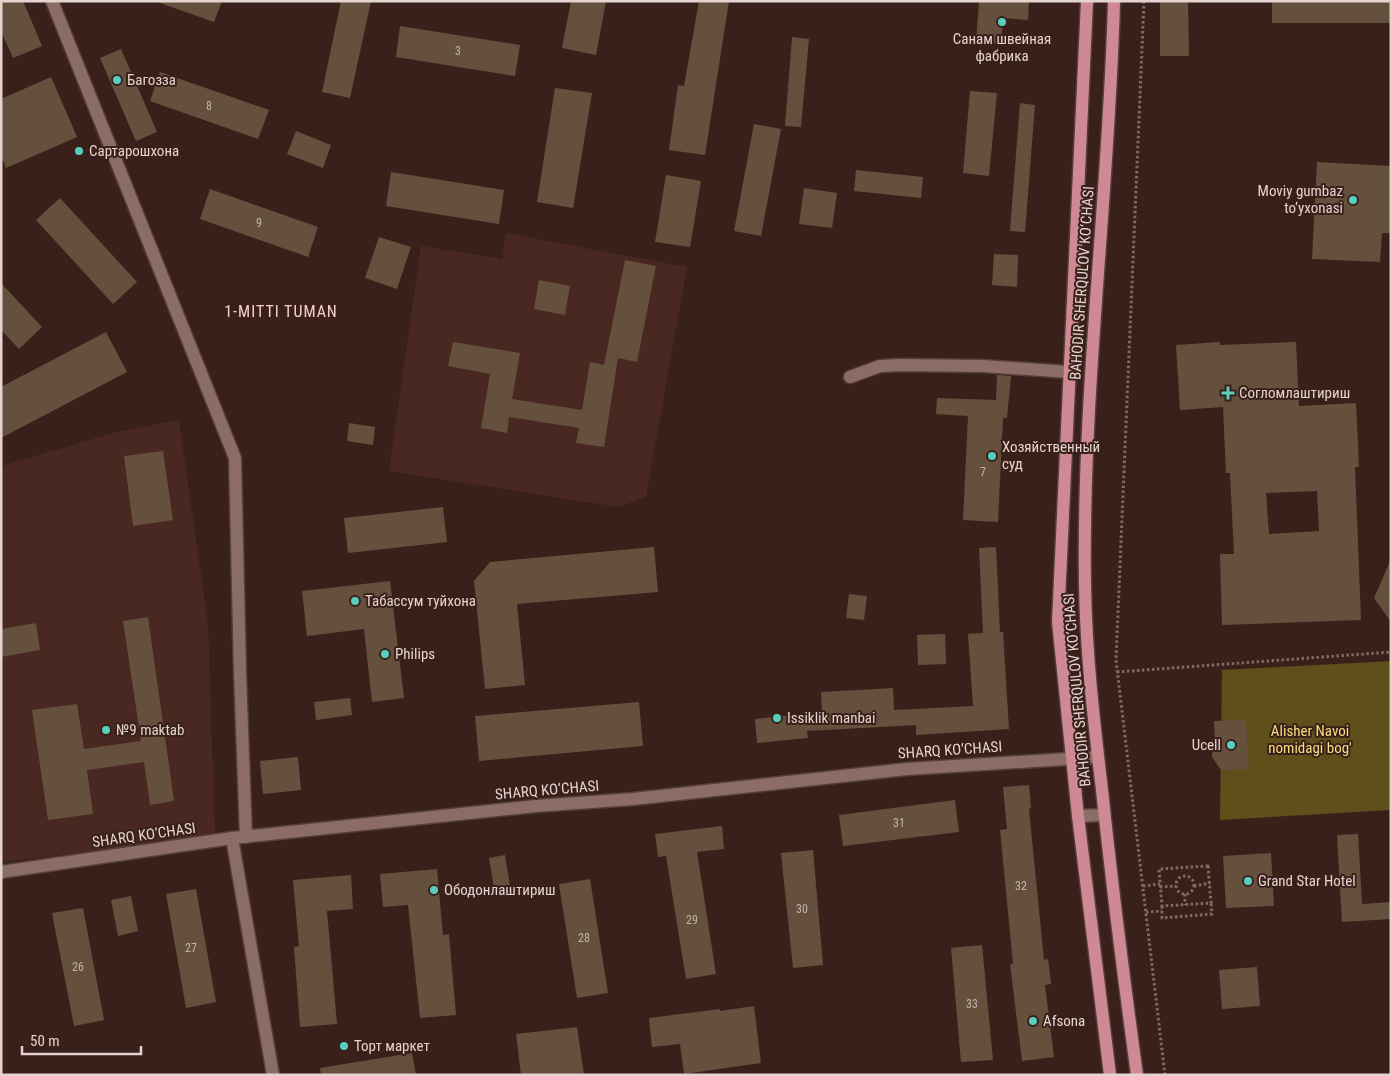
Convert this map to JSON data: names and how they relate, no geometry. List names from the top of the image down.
{
  "streets": {
    "main road": ["BAHODIR SHERQULOV KO‘CHASI"],
    "street": ["SHARQ KO‘CHASI"]
  },
  "crossings": [
    ["BAHODIR SHERQULOV KO‘CHASI", "SHARQ KO‘CHASI"]
  ],
  "districts": ["1-MITTI TUMAN"],
  "parks": ["Alisher Navoi nomidagi bog'"],
  "places": {
    "other": [
      "Санам швейная фабрика",
      "Багозза",
      "Сартарошхона",
      "Moviy gumbaz to‘yxonasi",
      "Хозяйственный суд",
      "Табассум туйхона",
      "Philips",
      "Issiklik manbai",
      "№9 maktab",
      "Ucell",
      "Grand Star Hotel",
      "Ободонлаштириш",
      "Afsona",
      "Торт маркет"
    ],
    "health": ["Согломлаштириш"]
  },
  "house_numbers": [
    "3",
    "8",
    "9",
    "7",
    "31",
    "32",
    "30",
    "29",
    "28",
    "27",
    "26",
    "33"
  ],
  "scale_bar": "50 m"
}
